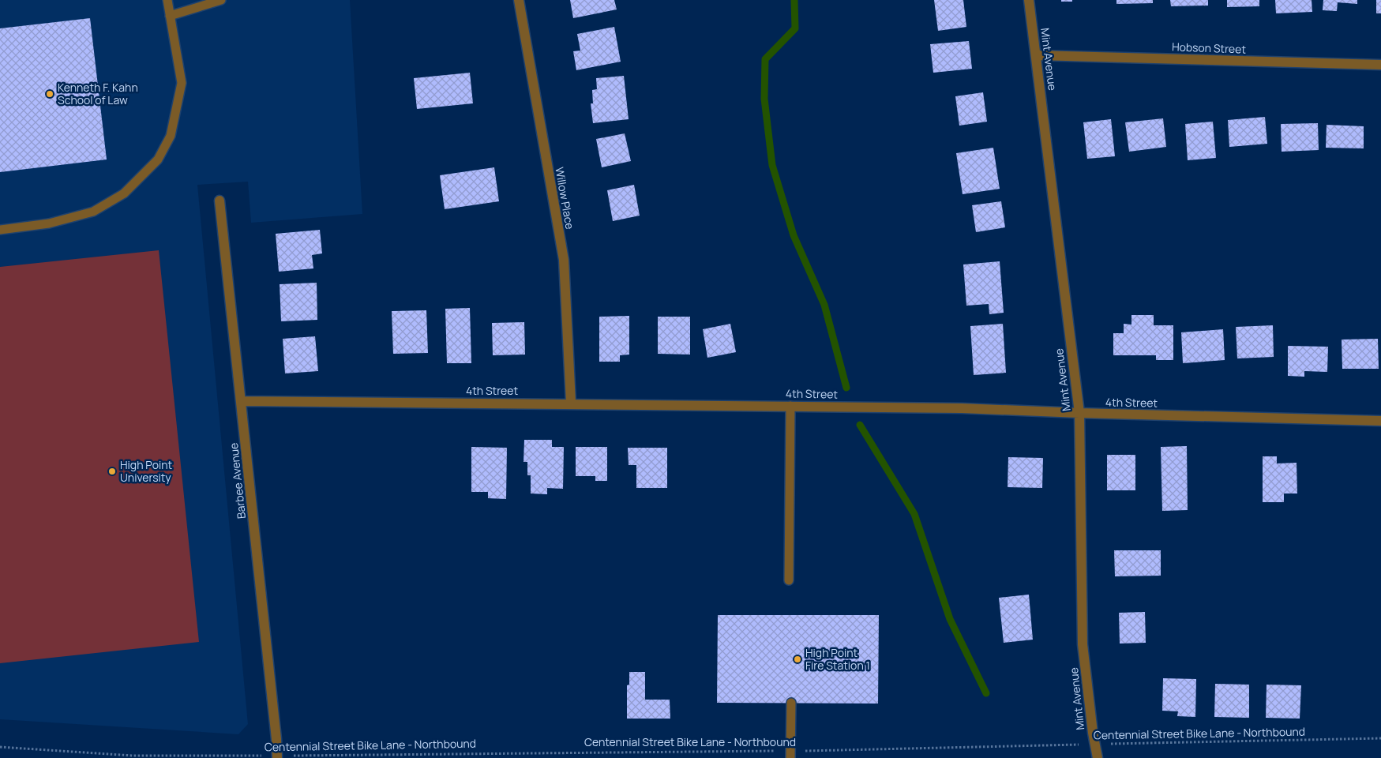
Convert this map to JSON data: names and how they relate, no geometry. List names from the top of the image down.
{
  "streets": {
    "street": [
      "Hobson Street",
      "Mint Avenue",
      "Willow Place",
      "4th Street",
      "Barbee Avenue"
    ],
    "path": ["Centennial Street Bike Lane - Northbound"]
  },
  "crossings": [
    ["Hobson Street", "Mint Avenue"],
    ["Mint Avenue", "4th Street"],
    ["Mint Avenue", "Centennial Street Bike Lane - Northbound"],
    ["Willow Place", "4th Street"],
    ["4th Street", "Barbee Avenue"],
    ["Barbee Avenue", "Centennial Street Bike Lane - Northbound"]
  ],
  "places": ["Kenneth F. Kahn School of Law", "High Point University", "High Point Fire Station 1"]
}
